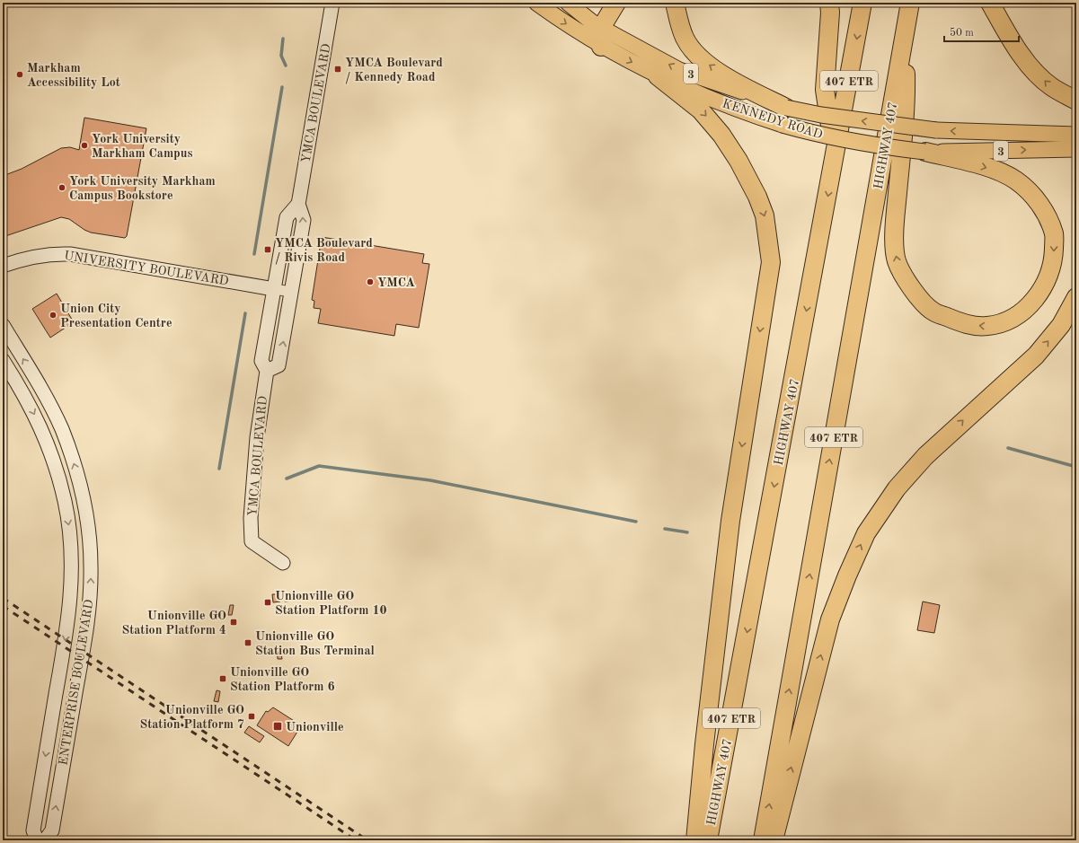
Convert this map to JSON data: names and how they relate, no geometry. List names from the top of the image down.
{
  "streets": {
    "highway": ["407 ETR", "HIGHWAY 407"],
    "main road": [
      "3",
      "YMCA BOULEVARD",
      "KENNEDY ROAD",
      "UNIVERSITY BOULEVARD",
      "ENTERPRISE BOULEVARD"
    ]
  },
  "crossings": [
    ["YMCA BOULEVARD", "UNIVERSITY BOULEVARD"]
  ],
  "places": {
    "transit": [
      "YMCA Boulevard / Kennedy Road",
      "YMCA Boulevard / Rivis Road",
      "Unionville GO Station Platform 10",
      "Unionville GO Station Platform 4",
      "Unionville GO Station Bus Terminal",
      "Unionville GO Station Platform 6",
      "Unionville GO Station Platform 7",
      "Unionville"
    ],
    "other": [
      "Markham Accessibility Lot",
      "York University Markham Campus",
      "York University Markham Campus Bookstore",
      "YMCA",
      "Union City Presentation Centre"
    ]
  },
  "scale_bar": "50 m"
}
